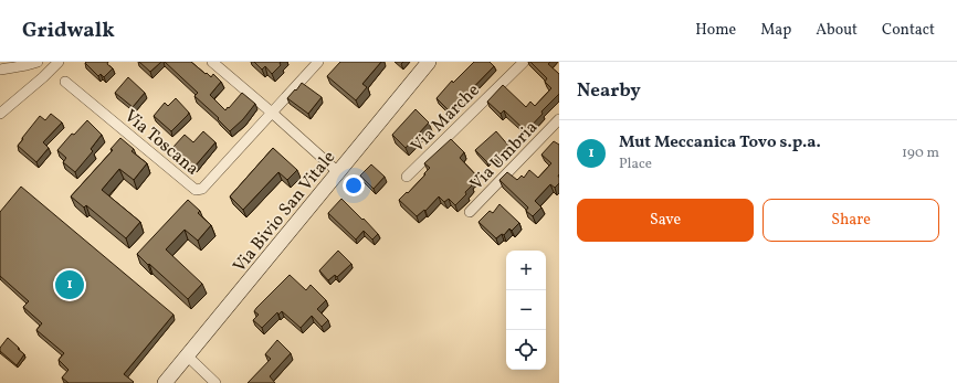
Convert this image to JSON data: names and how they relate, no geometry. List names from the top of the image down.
{
  "streets": {
    "main road": ["Via Bivio San Vitale"],
    "street": ["Via Marche", "Via Toscana", "Via Umbria"]
  },
  "page": {
    "header": "Gridwalk",
    "nav": [
      "Home",
      "Map",
      "About",
      "Contact"
    ],
    "heading": "Nearby",
    "list": [
      {
        "mark": "1",
        "name": "Mut Meccanica Tovo s.p.a.",
        "note": "Place",
        "value": "190 m"
      }
    ],
    "buttons": ["Save", "Share"],
    "map_buttons": ["+", "−"],
    "pins": "1"
  }
}
